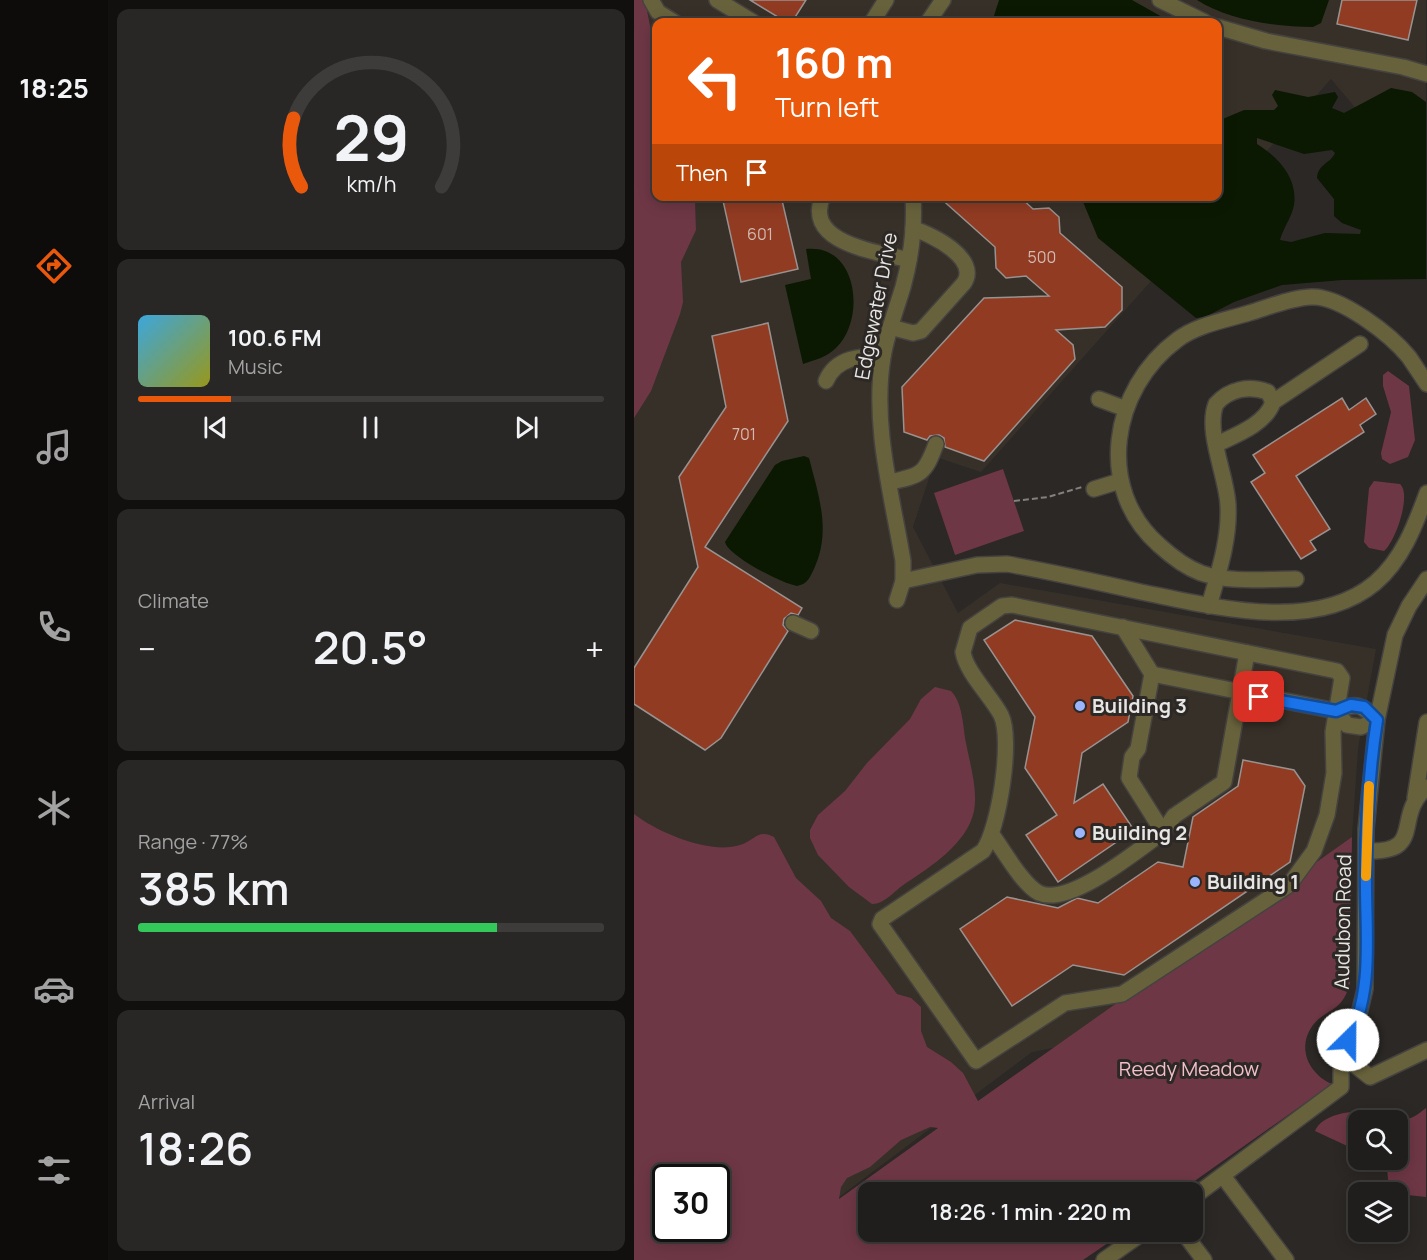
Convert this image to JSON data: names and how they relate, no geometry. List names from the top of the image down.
{
  "streets": {
    "street": ["Edgewater Drive", "Audubon Road"]
  },
  "parks": ["Reedy Meadow"],
  "places": ["Building 3", "Building 2", "Building 1"],
  "house_numbers": ["601", "500", "701"],
  "page": {
    "tabs": "18:25",
    "turn": ["160 m", "Turn left"],
    "then": "Then",
    "song": ["100.6 FM", "Music"],
    "tile": [
      "Climate",
      ["Range · 77%", "385 km"],
      ["Arrival", "18:26"]
    ],
    "heat": ["−", "20.5°", "+"],
    "limit": "30",
    "trip": "18:26 · 1 min · 220 m",
    "gauge": ["29", "km/h"]
  }
}
